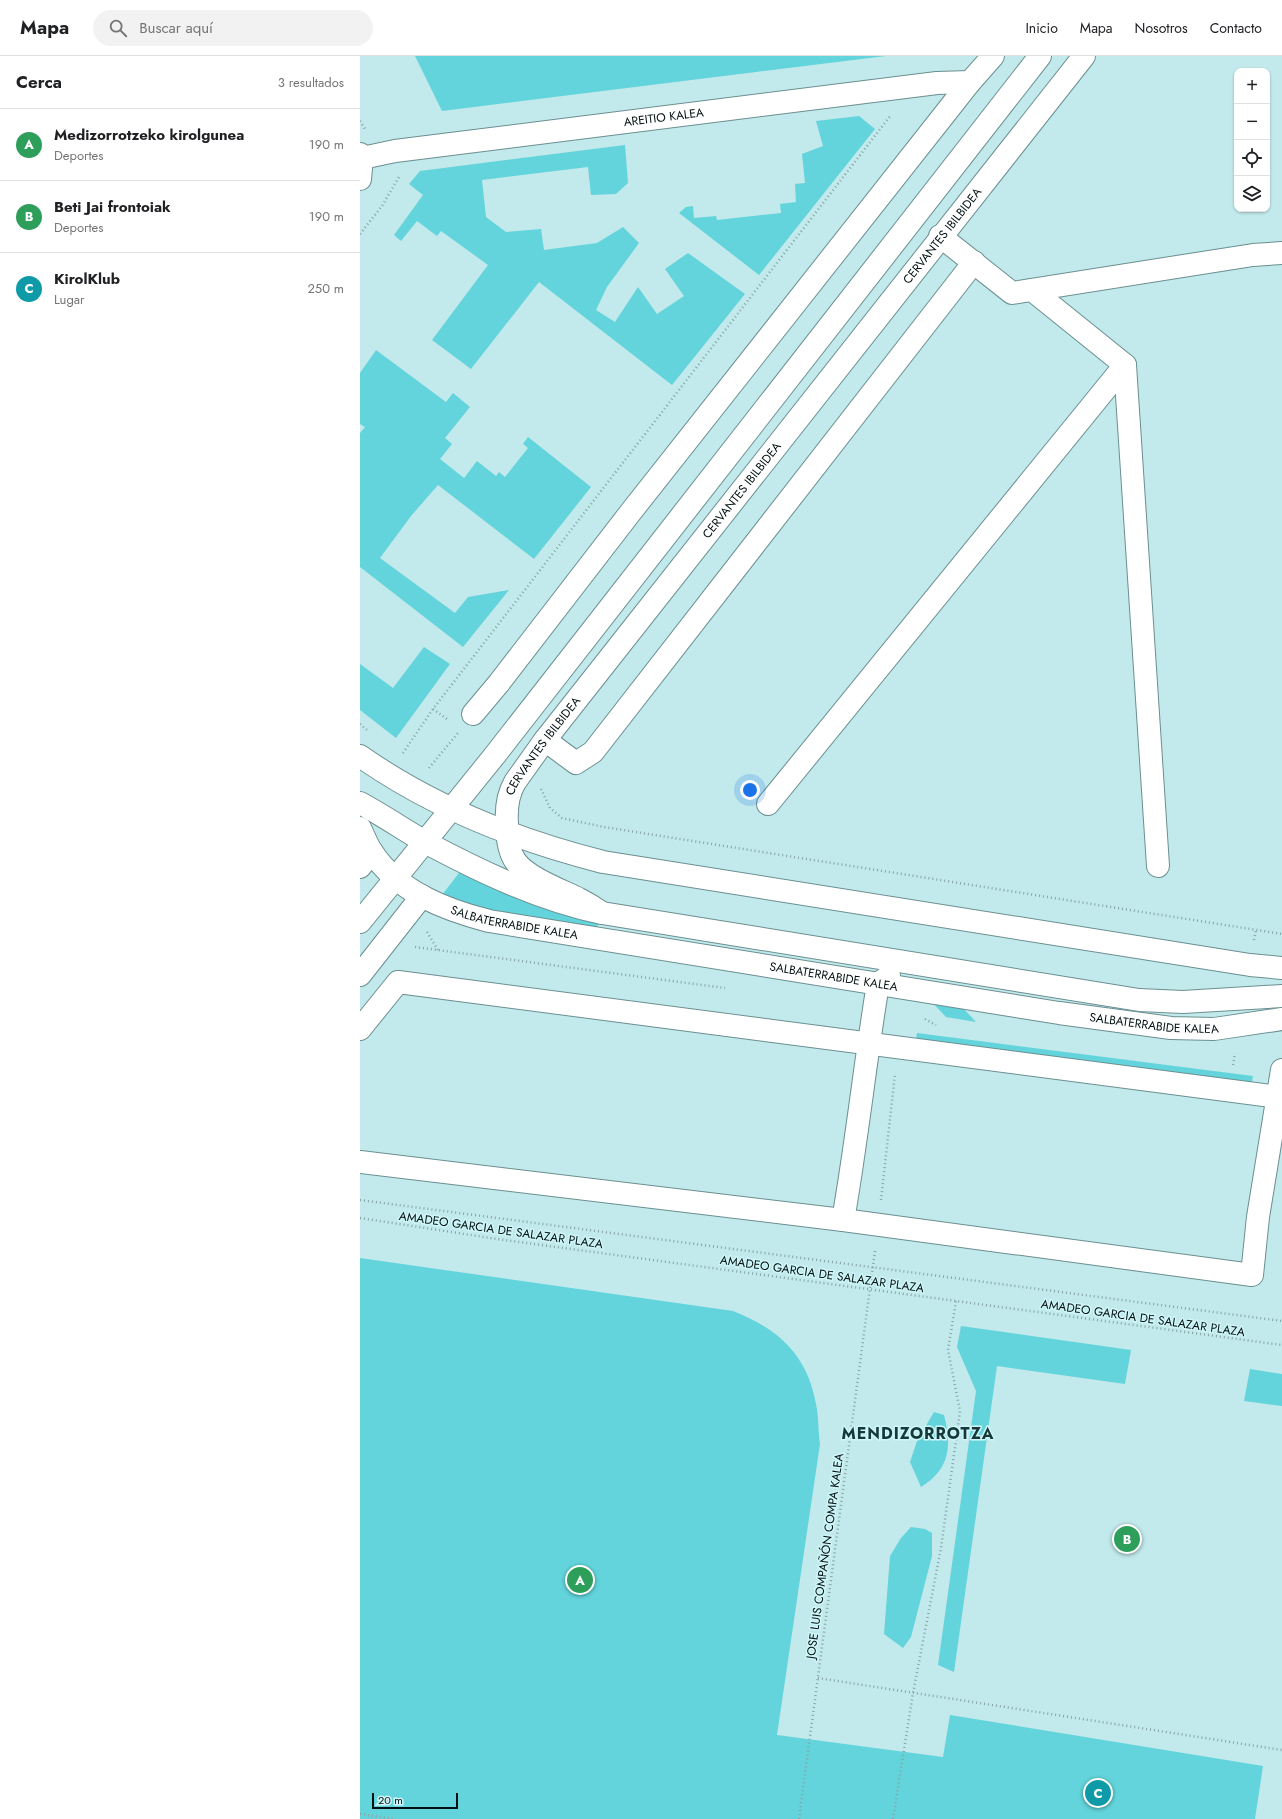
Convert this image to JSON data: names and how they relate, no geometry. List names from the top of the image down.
{
  "streets": {
    "street": ["AREITIO KALEA", "CERVANTES IBILBIDEA", "SALBATERRABIDE KALEA"],
    "path": ["AMADEO GARCIA DE SALAZAR PLAZA", "JOSE LUIS COMPAÑÓN COMPA KALEA"]
  },
  "crossings": [
    ["CERVANTES IBILBIDEA", "SALBATERRABIDE KALEA"],
    ["AMADEO GARCIA DE SALAZAR PLAZA", "JOSE LUIS COMPAÑÓN COMPA KALEA"]
  ],
  "districts": ["MENDIZORROTZA"],
  "scale_bar": "20 m",
  "page": {
    "header": "Mapa",
    "search": "Buscar aquí",
    "nav": [
      "Inicio",
      "Mapa",
      "Nosotros",
      "Contacto"
    ],
    "heading": ["Cerca", "3 resultados"],
    "map_buttons": ["+", "−"],
    "list": [
      {
        "mark": "A",
        "name": "Medizorrotzeko kirolgunea",
        "note": "Deportes",
        "value": "190 m"
      },
      {
        "mark": "B",
        "name": "Beti Jai frontoiak",
        "note": "Deportes",
        "value": "190 m"
      },
      {
        "mark": "C",
        "name": "KirolKlub",
        "note": "Lugar",
        "value": "250 m"
      }
    ],
    "pins": ["B", "A", "C"],
    "scale": "20 m"
  }
}
